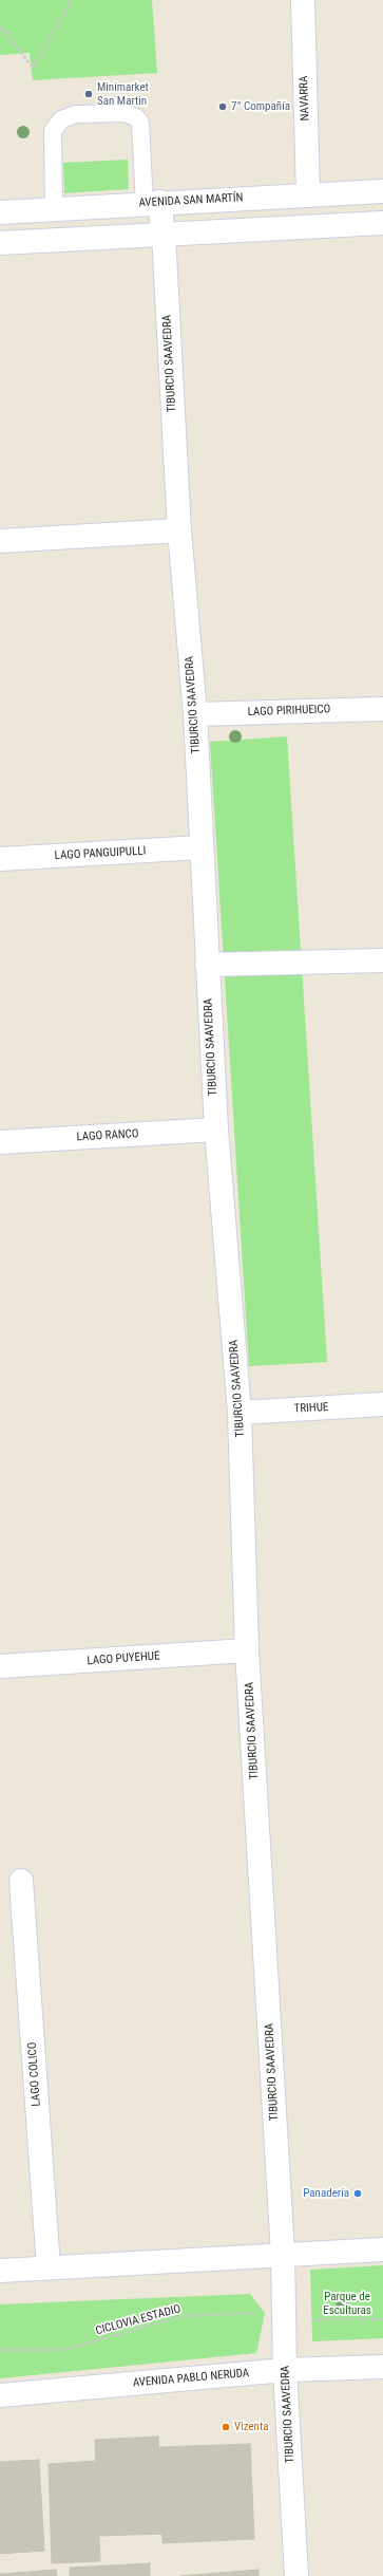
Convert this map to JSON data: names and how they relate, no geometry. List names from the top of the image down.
{
  "streets": {
    "street": [
      "NAVARRA",
      "AVENIDA SAN MARTÍN",
      "TIBURCIO SAAVEDRA",
      "LAGO PIRIHUEICO",
      "LAGO PANGUIPULLI",
      "LAGO RANCO",
      "TRIHUE",
      "LAGO PUYEHUE",
      "LAGO COLICO",
      "AVENIDA PABLO NERUDA"
    ],
    "path": ["CICLOVIA ESTADIO"]
  },
  "crossings": [
    ["NAVARRA", "AVENIDA SAN MARTÍN"],
    ["AVENIDA SAN MARTÍN", "TIBURCIO SAAVEDRA"],
    ["TIBURCIO SAAVEDRA", "LAGO PIRIHUEICO"],
    ["TIBURCIO SAAVEDRA", "LAGO PANGUIPULLI"],
    ["TIBURCIO SAAVEDRA", "LAGO RANCO"],
    ["TIBURCIO SAAVEDRA", "TRIHUE"],
    ["TIBURCIO SAAVEDRA", "LAGO PUYEHUE"],
    ["TIBURCIO SAAVEDRA", "CICLOVIA ESTADIO"],
    ["TIBURCIO SAAVEDRA", "AVENIDA PABLO NERUDA"]
  ],
  "parks": ["Parque de Esculturas"],
  "places": [
    "Minimarket San Martin",
    "7° Compañía",
    "Panadería",
    "Vizenta"
  ]
}
